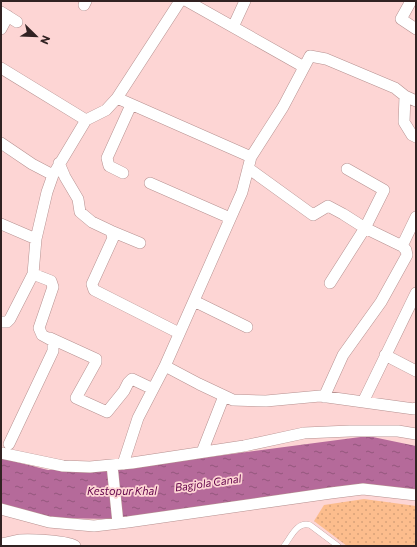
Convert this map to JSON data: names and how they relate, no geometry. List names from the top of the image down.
{
  "water": ["Bagjola Canal", "Kestopur Khal"],
  "north": "bottom right"
}
